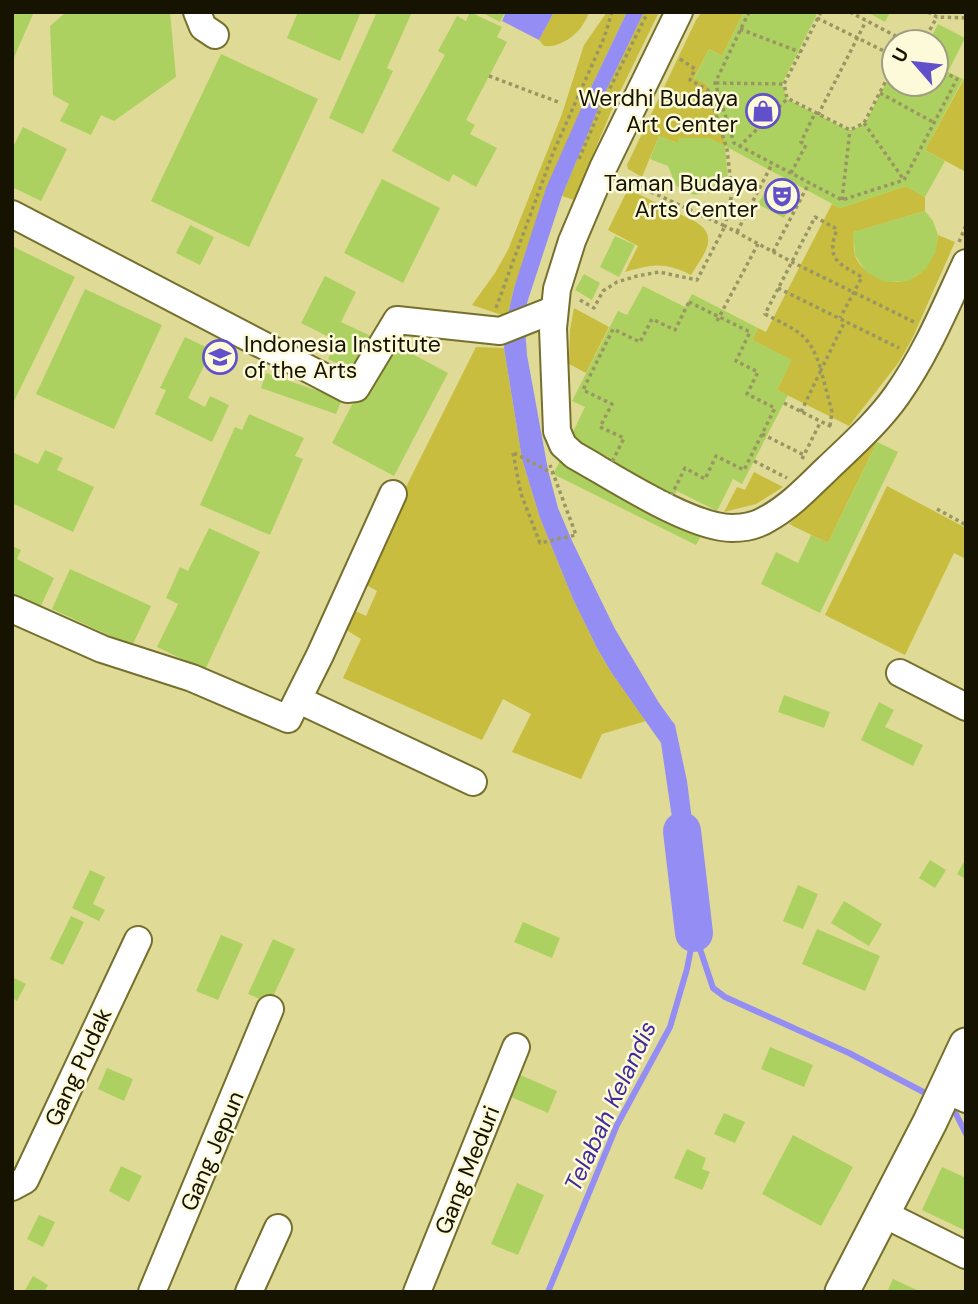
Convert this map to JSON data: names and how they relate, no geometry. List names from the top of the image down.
{
  "streets": {
    "street": ["Gang Pudak", "Gang Jepun", "Gang Meduri"]
  },
  "water": ["Telabah Kelandis"],
  "places": {
    "shop": ["Werdhi Budaya Art Center"],
    "theatre": ["Taman Budaya Arts Center"],
    "school or university": ["Indonesia Institute of the Arts"]
  },
  "north": "top left"
}
